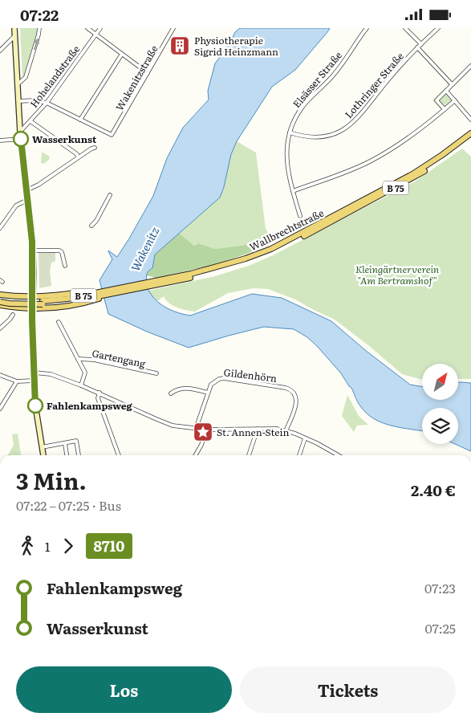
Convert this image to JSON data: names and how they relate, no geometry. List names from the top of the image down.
{
  "streets": {
    "main road": ["B 75", "Wallbrechtstraße"],
    "street": [
      "Hohelandstraße",
      "Wakenitzstraße",
      "Elsässer Straße",
      "Lothringer Straße",
      "Gartengang",
      "Gildenhörn"
    ]
  },
  "crossings": [
    ["Elsässer Straße", "Lothringer Straße"],
    ["B 75", "Wallbrechtstraße"]
  ],
  "water": ["Wakenitz"],
  "parks": ["Kleingärtnerverein \"Am Bertramshof\""],
  "places": {
    "building": ["Physiotherapie Sigrid Heinzmann"],
    "other": ["Wasserkunst", "Fahlenkampsweg"],
    "place": ["St. Annen-Stein"]
  },
  "lines": ["bus line 8710"],
  "north": "top right",
  "page": {
    "status": "07:22",
    "heading": ["3 Min.", "07:22 – 07:25 · Bus", "2.40 €"],
    "legs": ["1", "8710"],
    "list": [
      {
        "name": "Fahlenkampsweg",
        "value": "07:23"
      },
      {
        "name": "Wasserkunst",
        "value": "07:25"
      }
    ],
    "buttons": ["Los", "Tickets"]
  }
}
